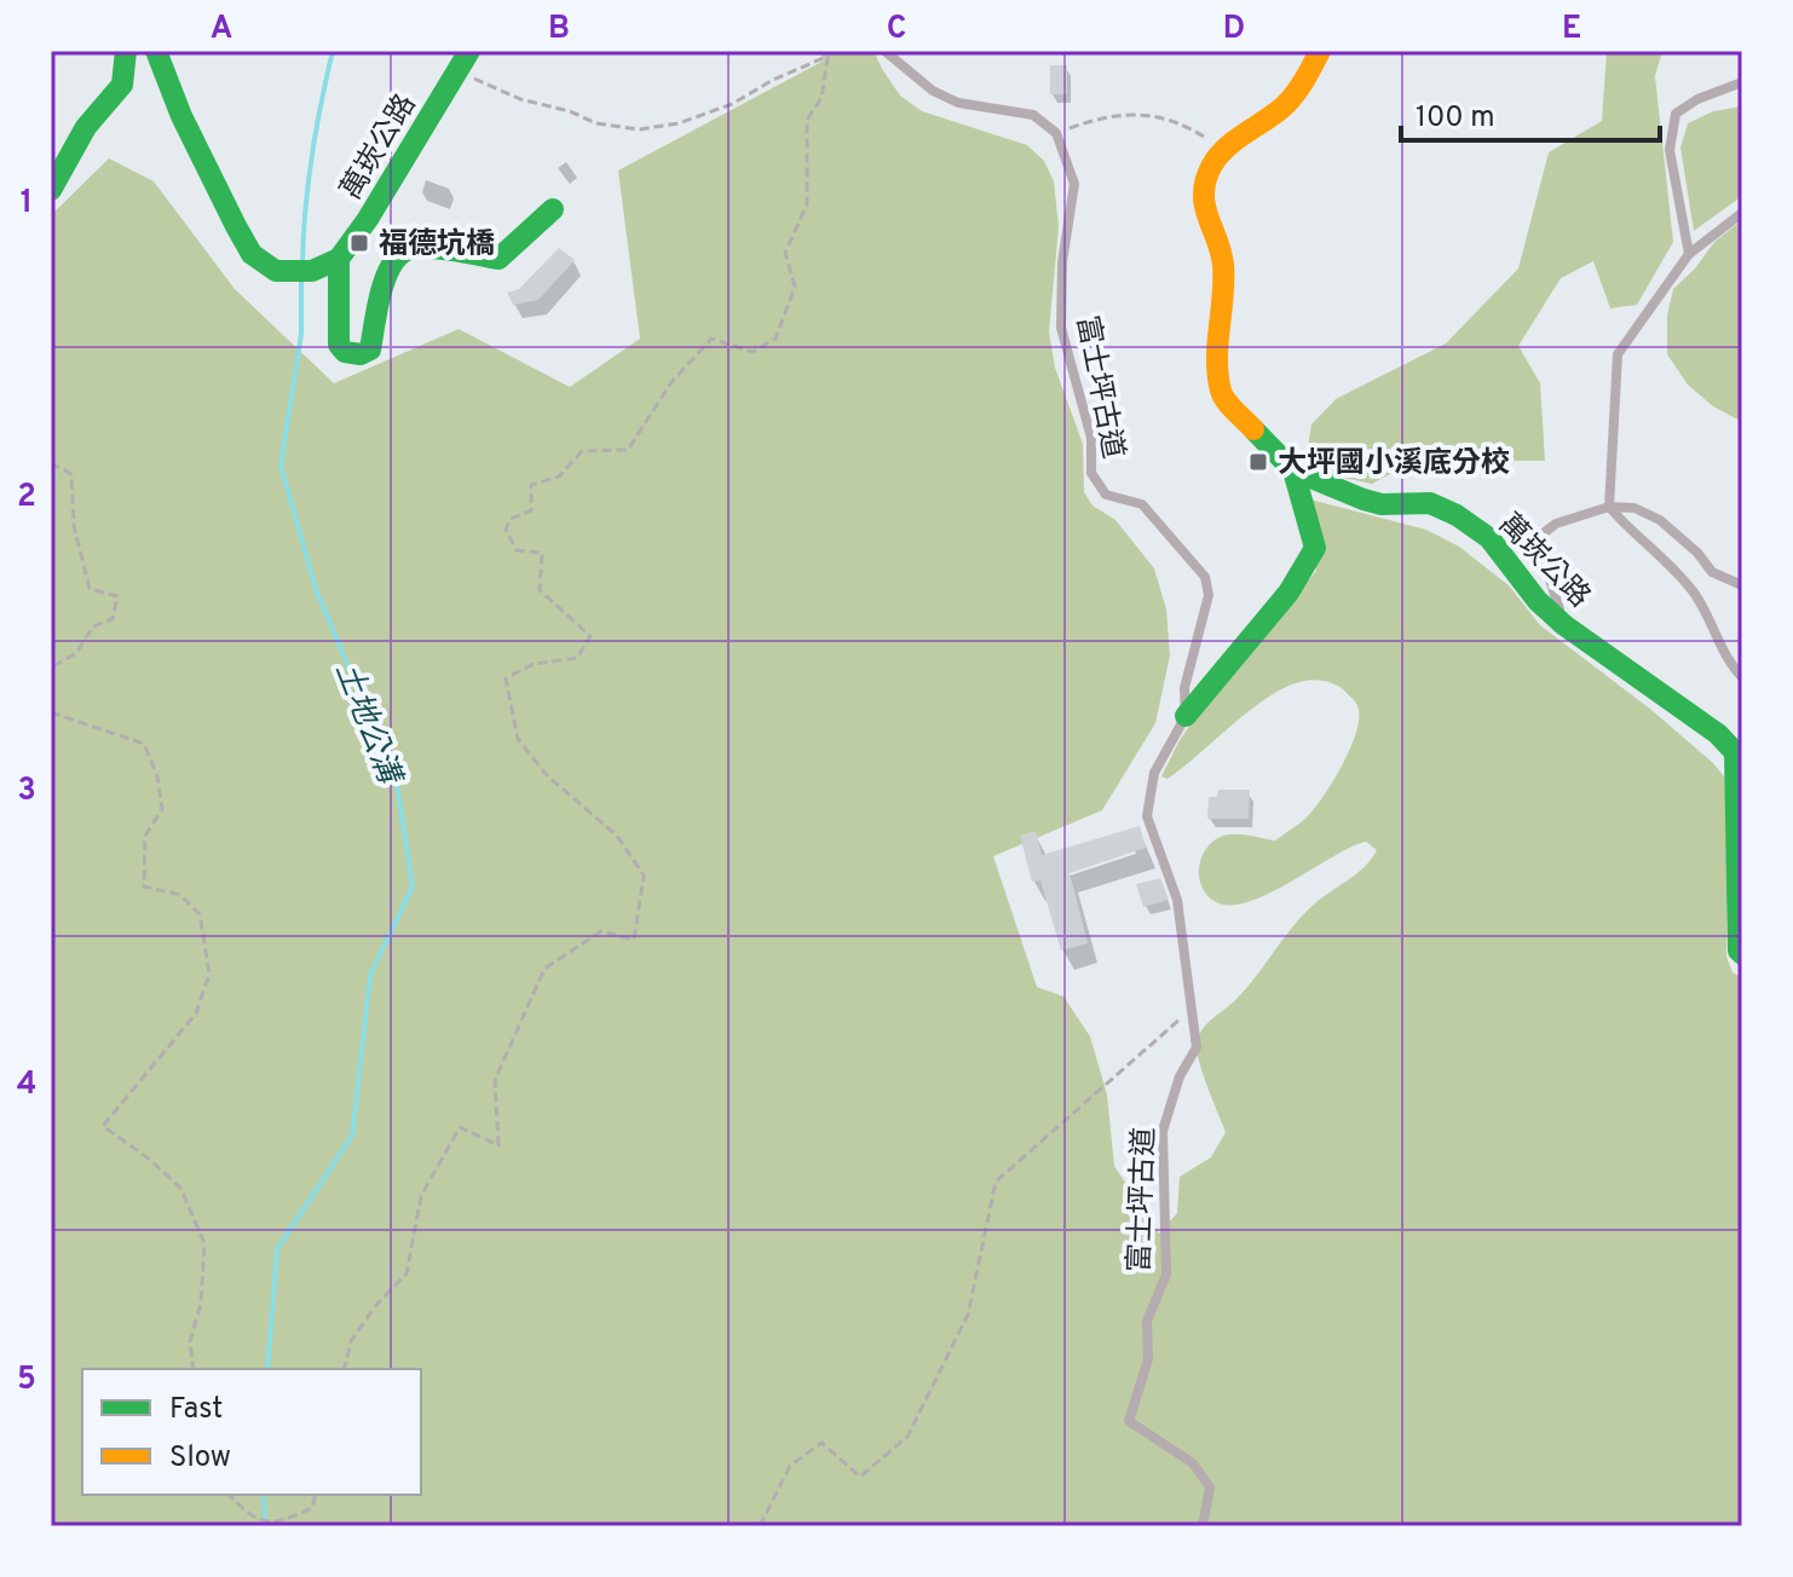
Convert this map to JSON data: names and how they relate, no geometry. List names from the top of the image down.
{
  "streets": {
    "street": ["萬崁公路"],
    "lane": ["富士坪古道"]
  },
  "water": ["土地公溝"],
  "places": {
    "transit": ["福德坑橋", "大坪國小溪底分校"]
  },
  "legend": ["Fast", "Slow"],
  "scale_bar": "100 m",
  "grid": {
    "columns": [
      "A",
      "B",
      "C",
      "D",
      "E"
    ],
    "rows": [
      "1",
      "2",
      "3",
      "4",
      "5"
    ]
  }
}
